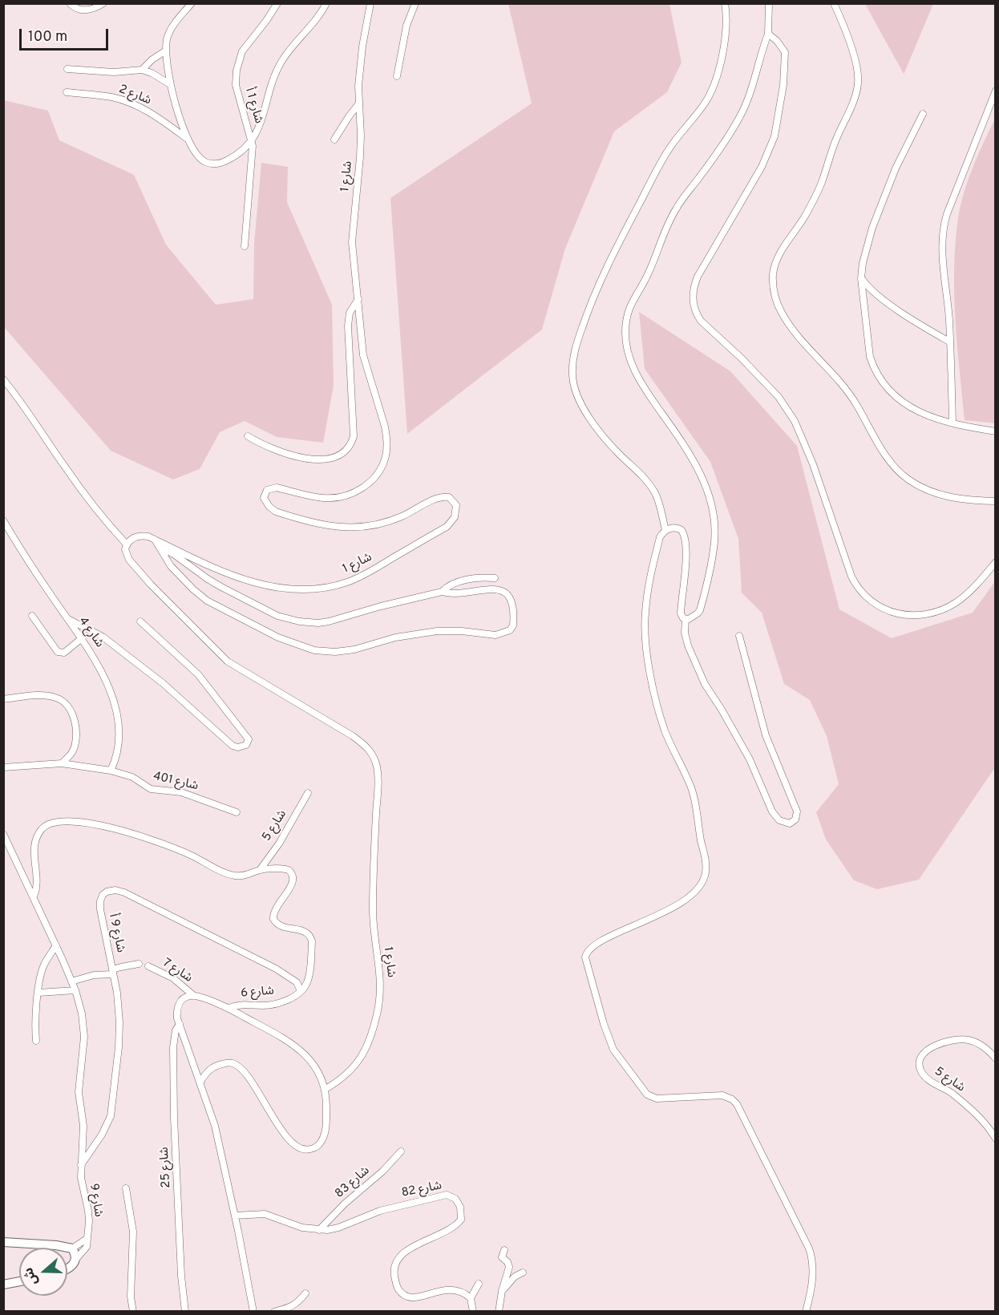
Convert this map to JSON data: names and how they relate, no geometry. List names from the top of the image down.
{
  "streets": {
    "street": [
      "شارع 2",
      "شارع 1 أ",
      "شارع 1",
      "شارع 4",
      "شارع 401",
      "شارع 5",
      "شارع 9 أ",
      "شارع 7",
      "شارع 6",
      "شارع 25",
      "شارع 83",
      "شارع 82",
      "شارع 9"
    ]
  },
  "crossings": [
    ["شارع 4", "شارع 401"],
    ["شارع 9 أ", "شارع 6"],
    ["شارع 9 أ", "شارع 9"],
    ["شارع 83", "شارع 82"]
  ],
  "scale_bar": "100 m",
  "north": "left"
}
